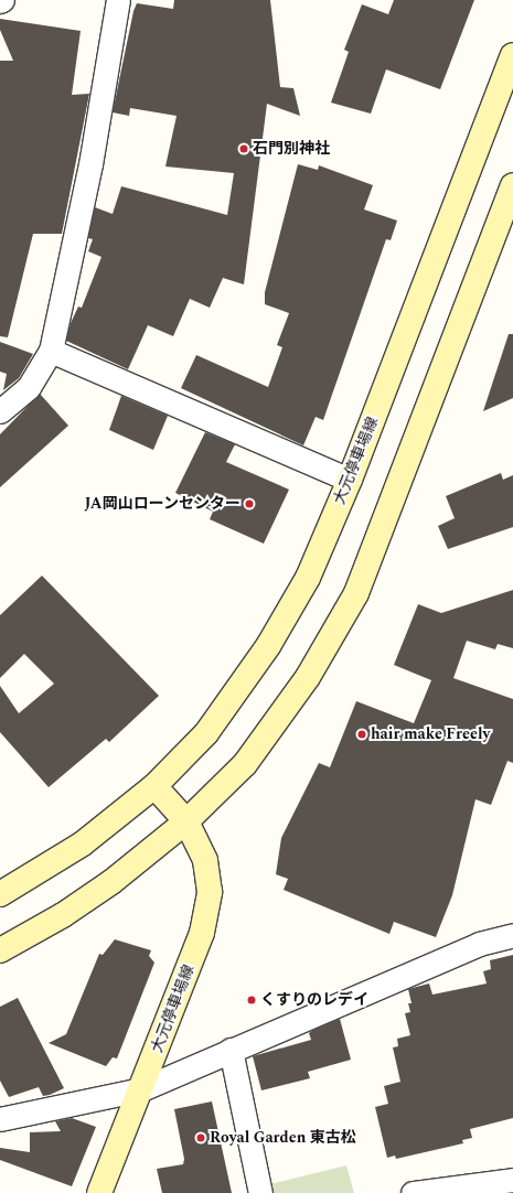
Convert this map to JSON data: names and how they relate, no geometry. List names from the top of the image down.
{
  "streets": {
    "main road": ["大元停車場線"]
  },
  "places": [
    "石門別神社",
    "JA岡山ローンセンター",
    "hair make Freely",
    "くすりのレデイ",
    "Royal Garden 東古松"
  ]
}
